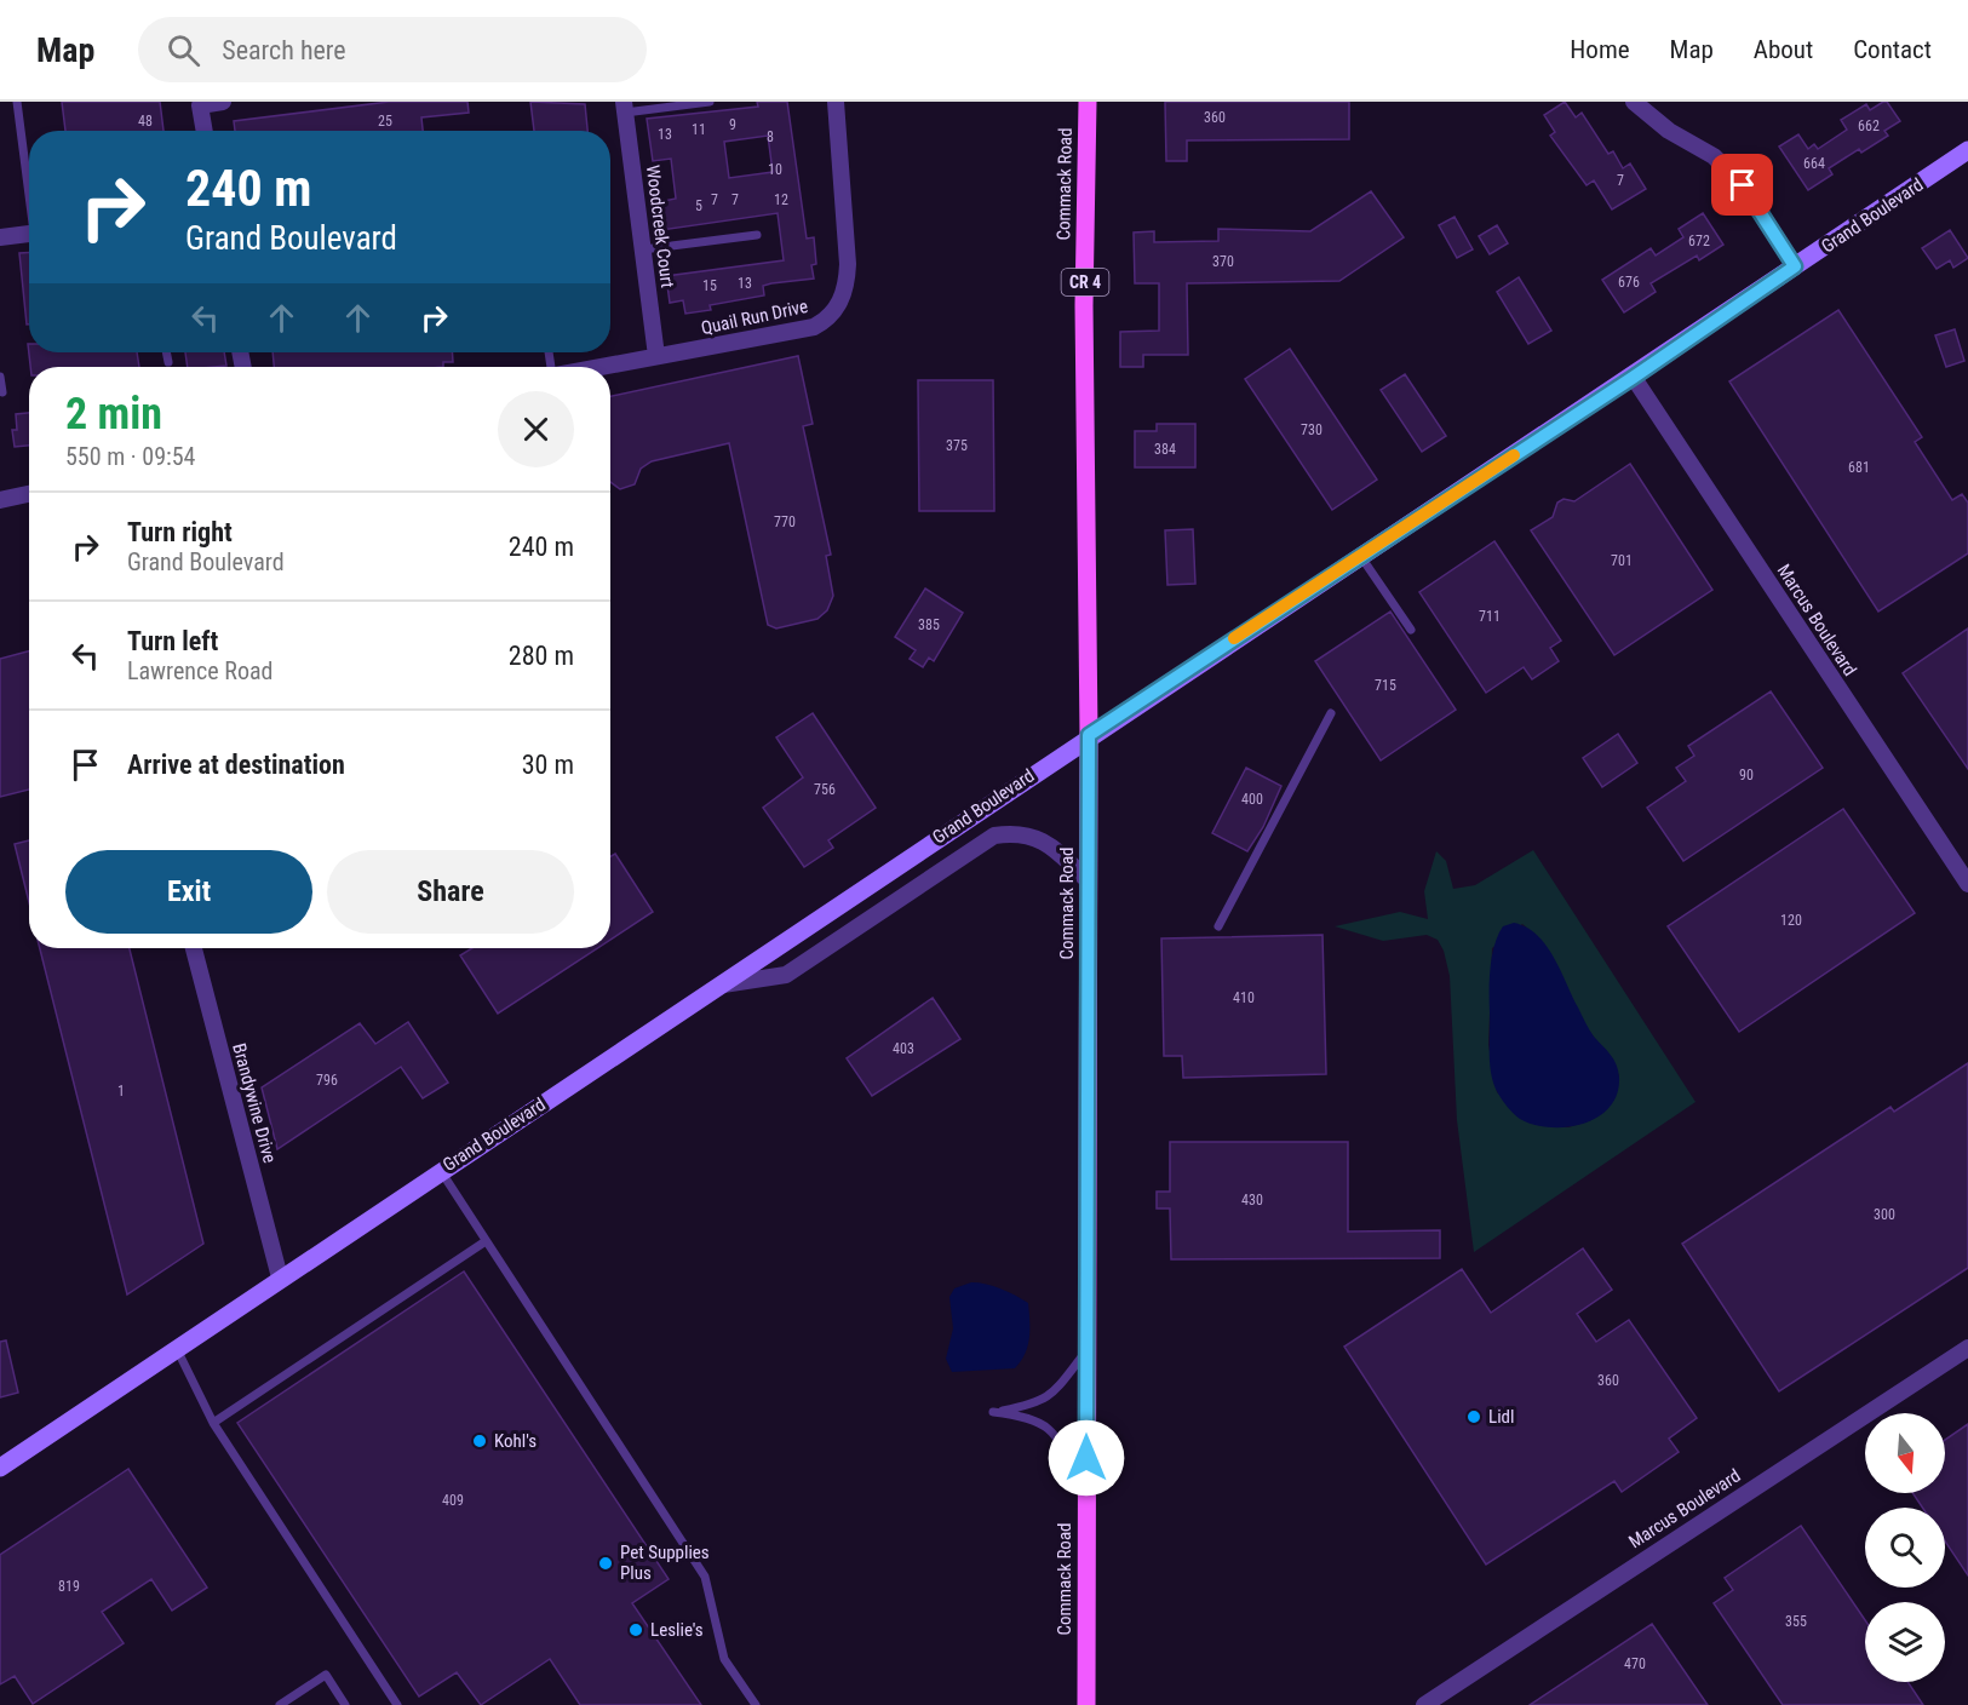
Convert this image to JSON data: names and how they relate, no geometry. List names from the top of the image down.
{
  "streets": {
    "main road": ["Commack Road", "CR 4"],
    "street": [
      "Grand Boulevard",
      "Woodcreek Court",
      "Quail Run Drive",
      "Marcus Boulevard",
      "Brandywine Drive"
    ]
  },
  "crossings": [
    ["Commack Road", "Grand Boulevard"],
    ["Grand Boulevard", "Marcus Boulevard"],
    ["Grand Boulevard", "Brandywine Drive"],
    ["Woodcreek Court", "Quail Run Drive"]
  ],
  "places": [
    "Lidl",
    "Kohl's",
    "Pet Supplies Plus",
    "Leslie's"
  ],
  "house_numbers": [
    "360",
    "48",
    "25",
    "9",
    "662",
    "11",
    "13",
    "8",
    "664",
    "10",
    "7",
    "7",
    "7",
    "12",
    "5",
    "672",
    "370",
    "676",
    "13",
    "15",
    "730",
    "375",
    "384",
    "681",
    "770",
    "701",
    "711",
    "385",
    "715",
    "90",
    "756",
    "400",
    "120",
    "410",
    "403",
    "796",
    "1",
    "430",
    "300",
    "360",
    "409",
    "819",
    "355",
    "470"
  ],
  "north": "bottom",
  "page": {
    "header": "Map",
    "search": "Search here",
    "nav": [
      "Home",
      "Map",
      "About",
      "Contact"
    ],
    "turn": ["240 m", "Grand Boulevard"],
    "heading": ["2 min", "550 m · 09:54"],
    "list": [
      {
        "name": "Turn right",
        "note": "Grand Boulevard",
        "value": "240 m"
      },
      {
        "name": "Turn left",
        "note": "Lawrence Road",
        "value": "280 m"
      },
      {
        "name": "Arrive at destination",
        "value": "30 m"
      }
    ],
    "buttons": ["Exit", "Share"]
  }
}
